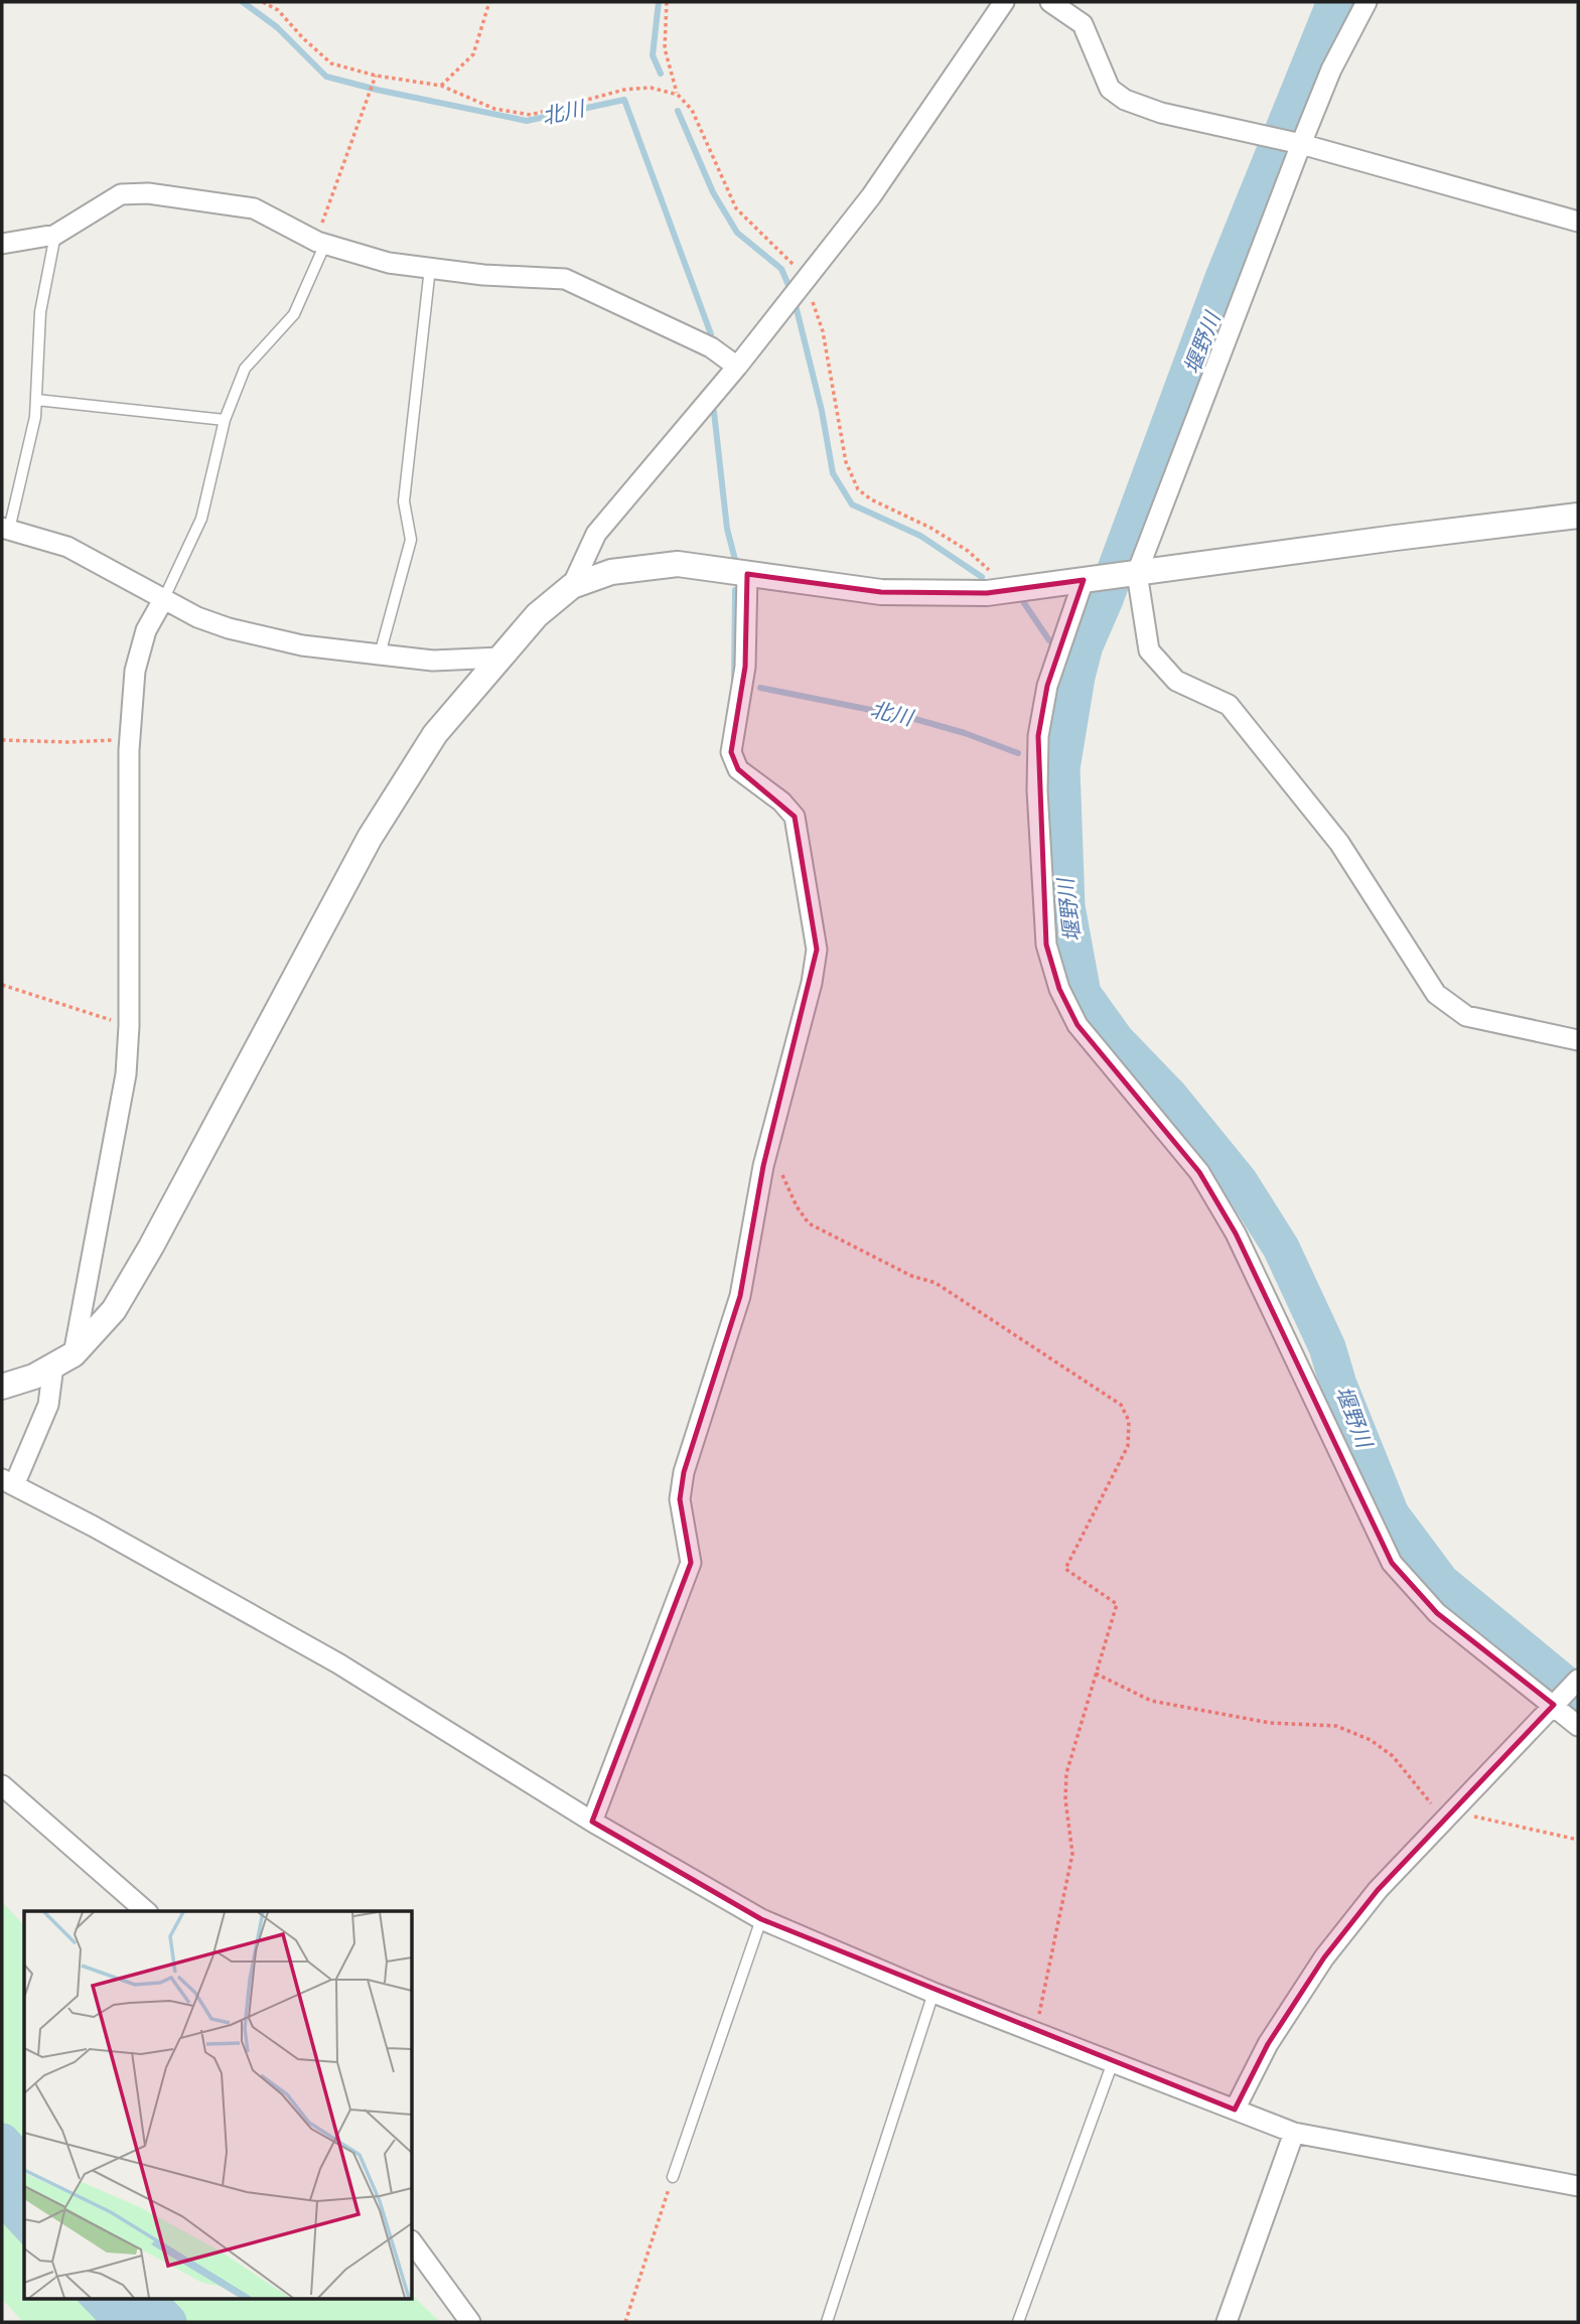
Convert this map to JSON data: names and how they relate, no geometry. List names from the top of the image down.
{
  "water": ["北川", "堰野川"]
}
